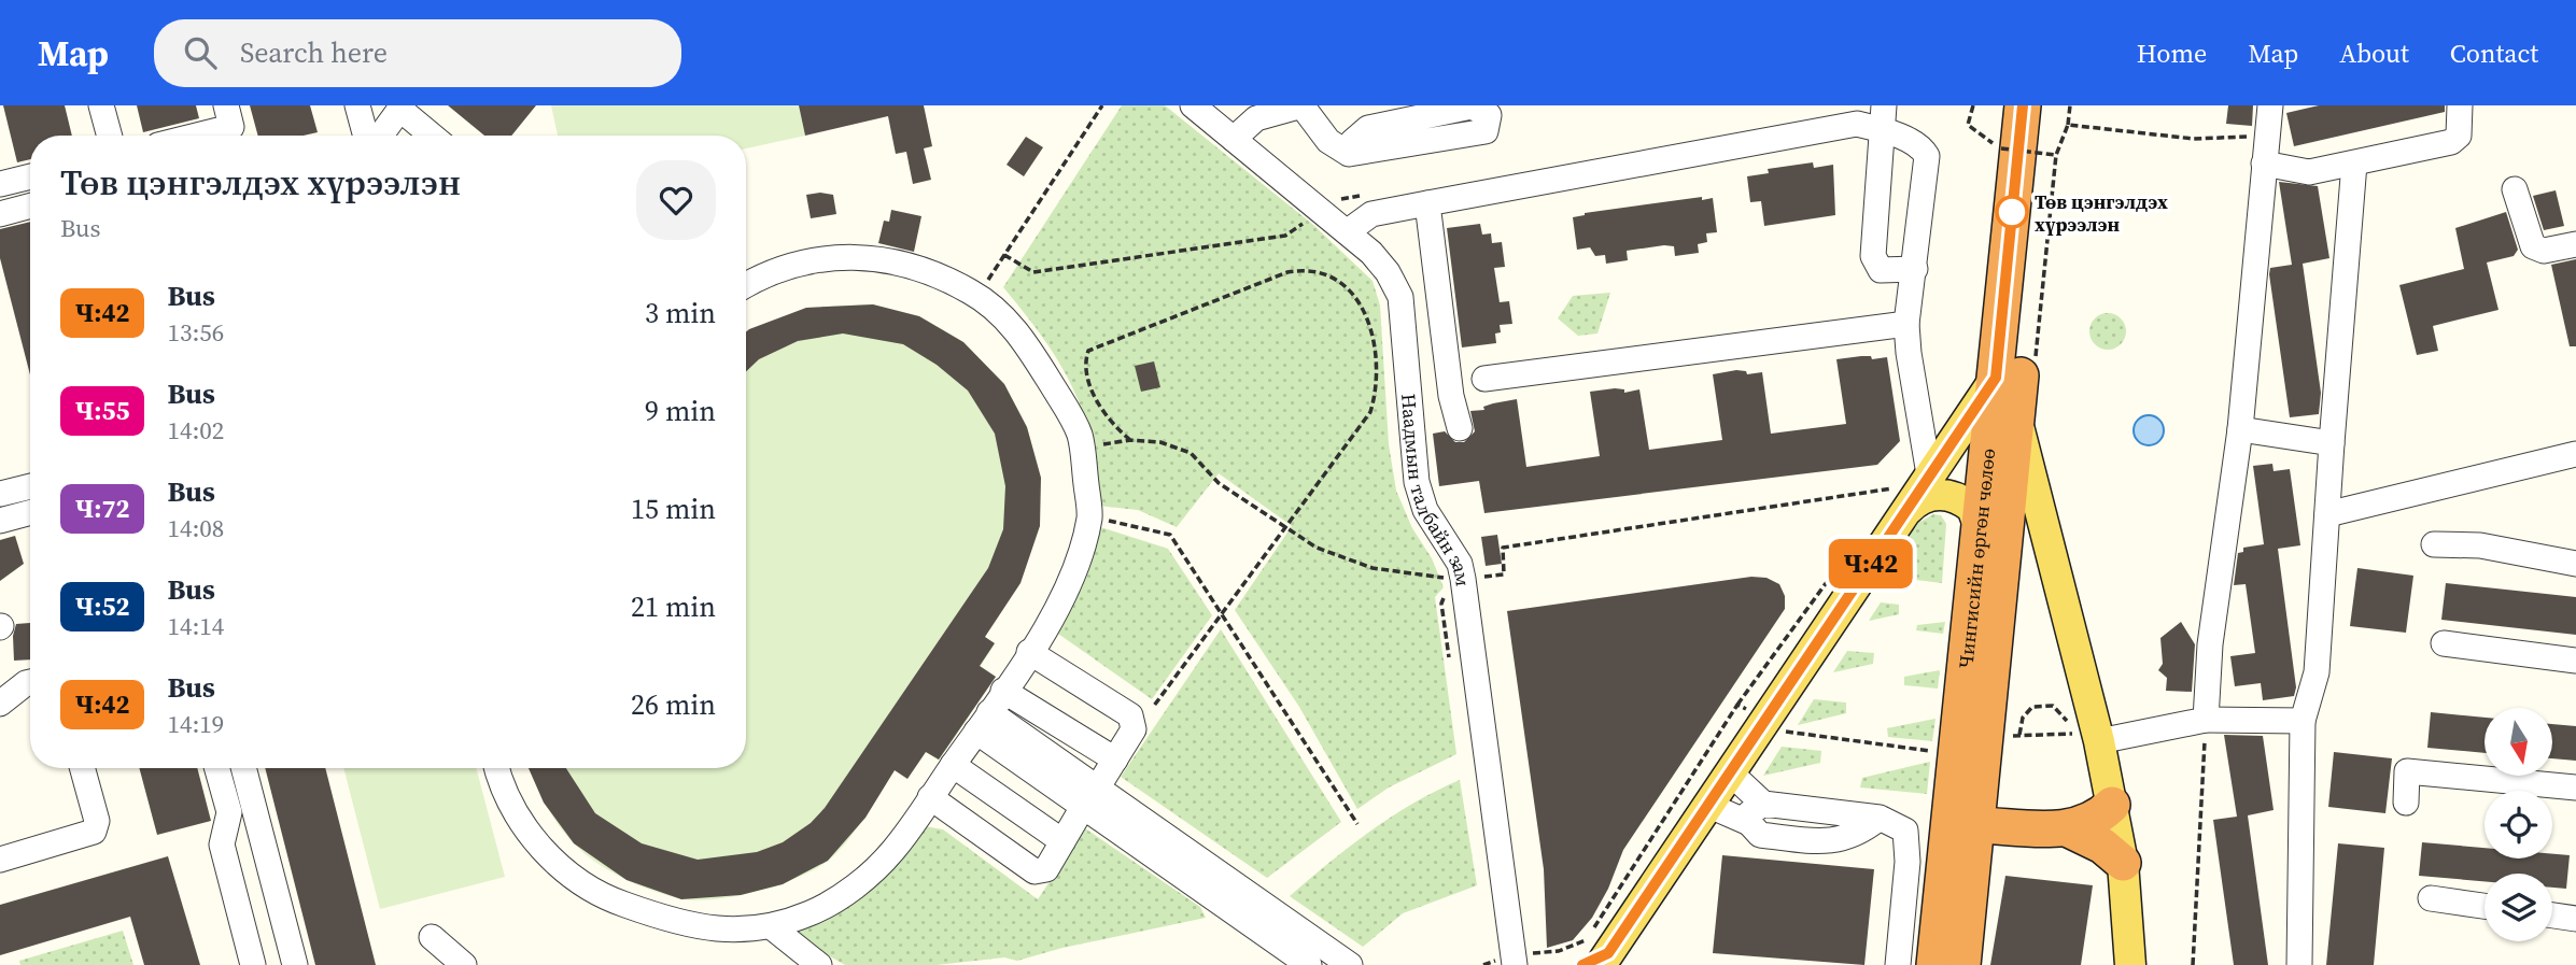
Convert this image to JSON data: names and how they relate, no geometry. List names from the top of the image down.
{
  "streets": {
    "highway": ["Чингисийн өргөн чөлөө"],
    "street": ["Наадмын талбайн зам"]
  },
  "places": ["Төв цэнгэлдэх хүрээлэн"],
  "lines": ["bus line Ч:42"],
  "north": "bottom",
  "page": {
    "header": "Map",
    "search": "Search here",
    "nav": [
      "Home",
      "Map",
      "About",
      "Contact"
    ],
    "on_map": "Ч:42",
    "heading": ["Төв цэнгэлдэх хүрээлэн", "Bus"],
    "list": [
      {
        "mark": "Ч:42",
        "name": "Bus",
        "note": "13:56",
        "value": "3 min"
      },
      {
        "mark": "Ч:55",
        "name": "Bus",
        "note": "14:02",
        "value": "9 min"
      },
      {
        "mark": "Ч:72",
        "name": "Bus",
        "note": "14:08",
        "value": "15 min"
      },
      {
        "mark": "Ч:52",
        "name": "Bus",
        "note": "14:14",
        "value": "21 min"
      },
      {
        "mark": "Ч:42",
        "name": "Bus",
        "note": "14:19",
        "value": "26 min"
      }
    ]
  }
}
